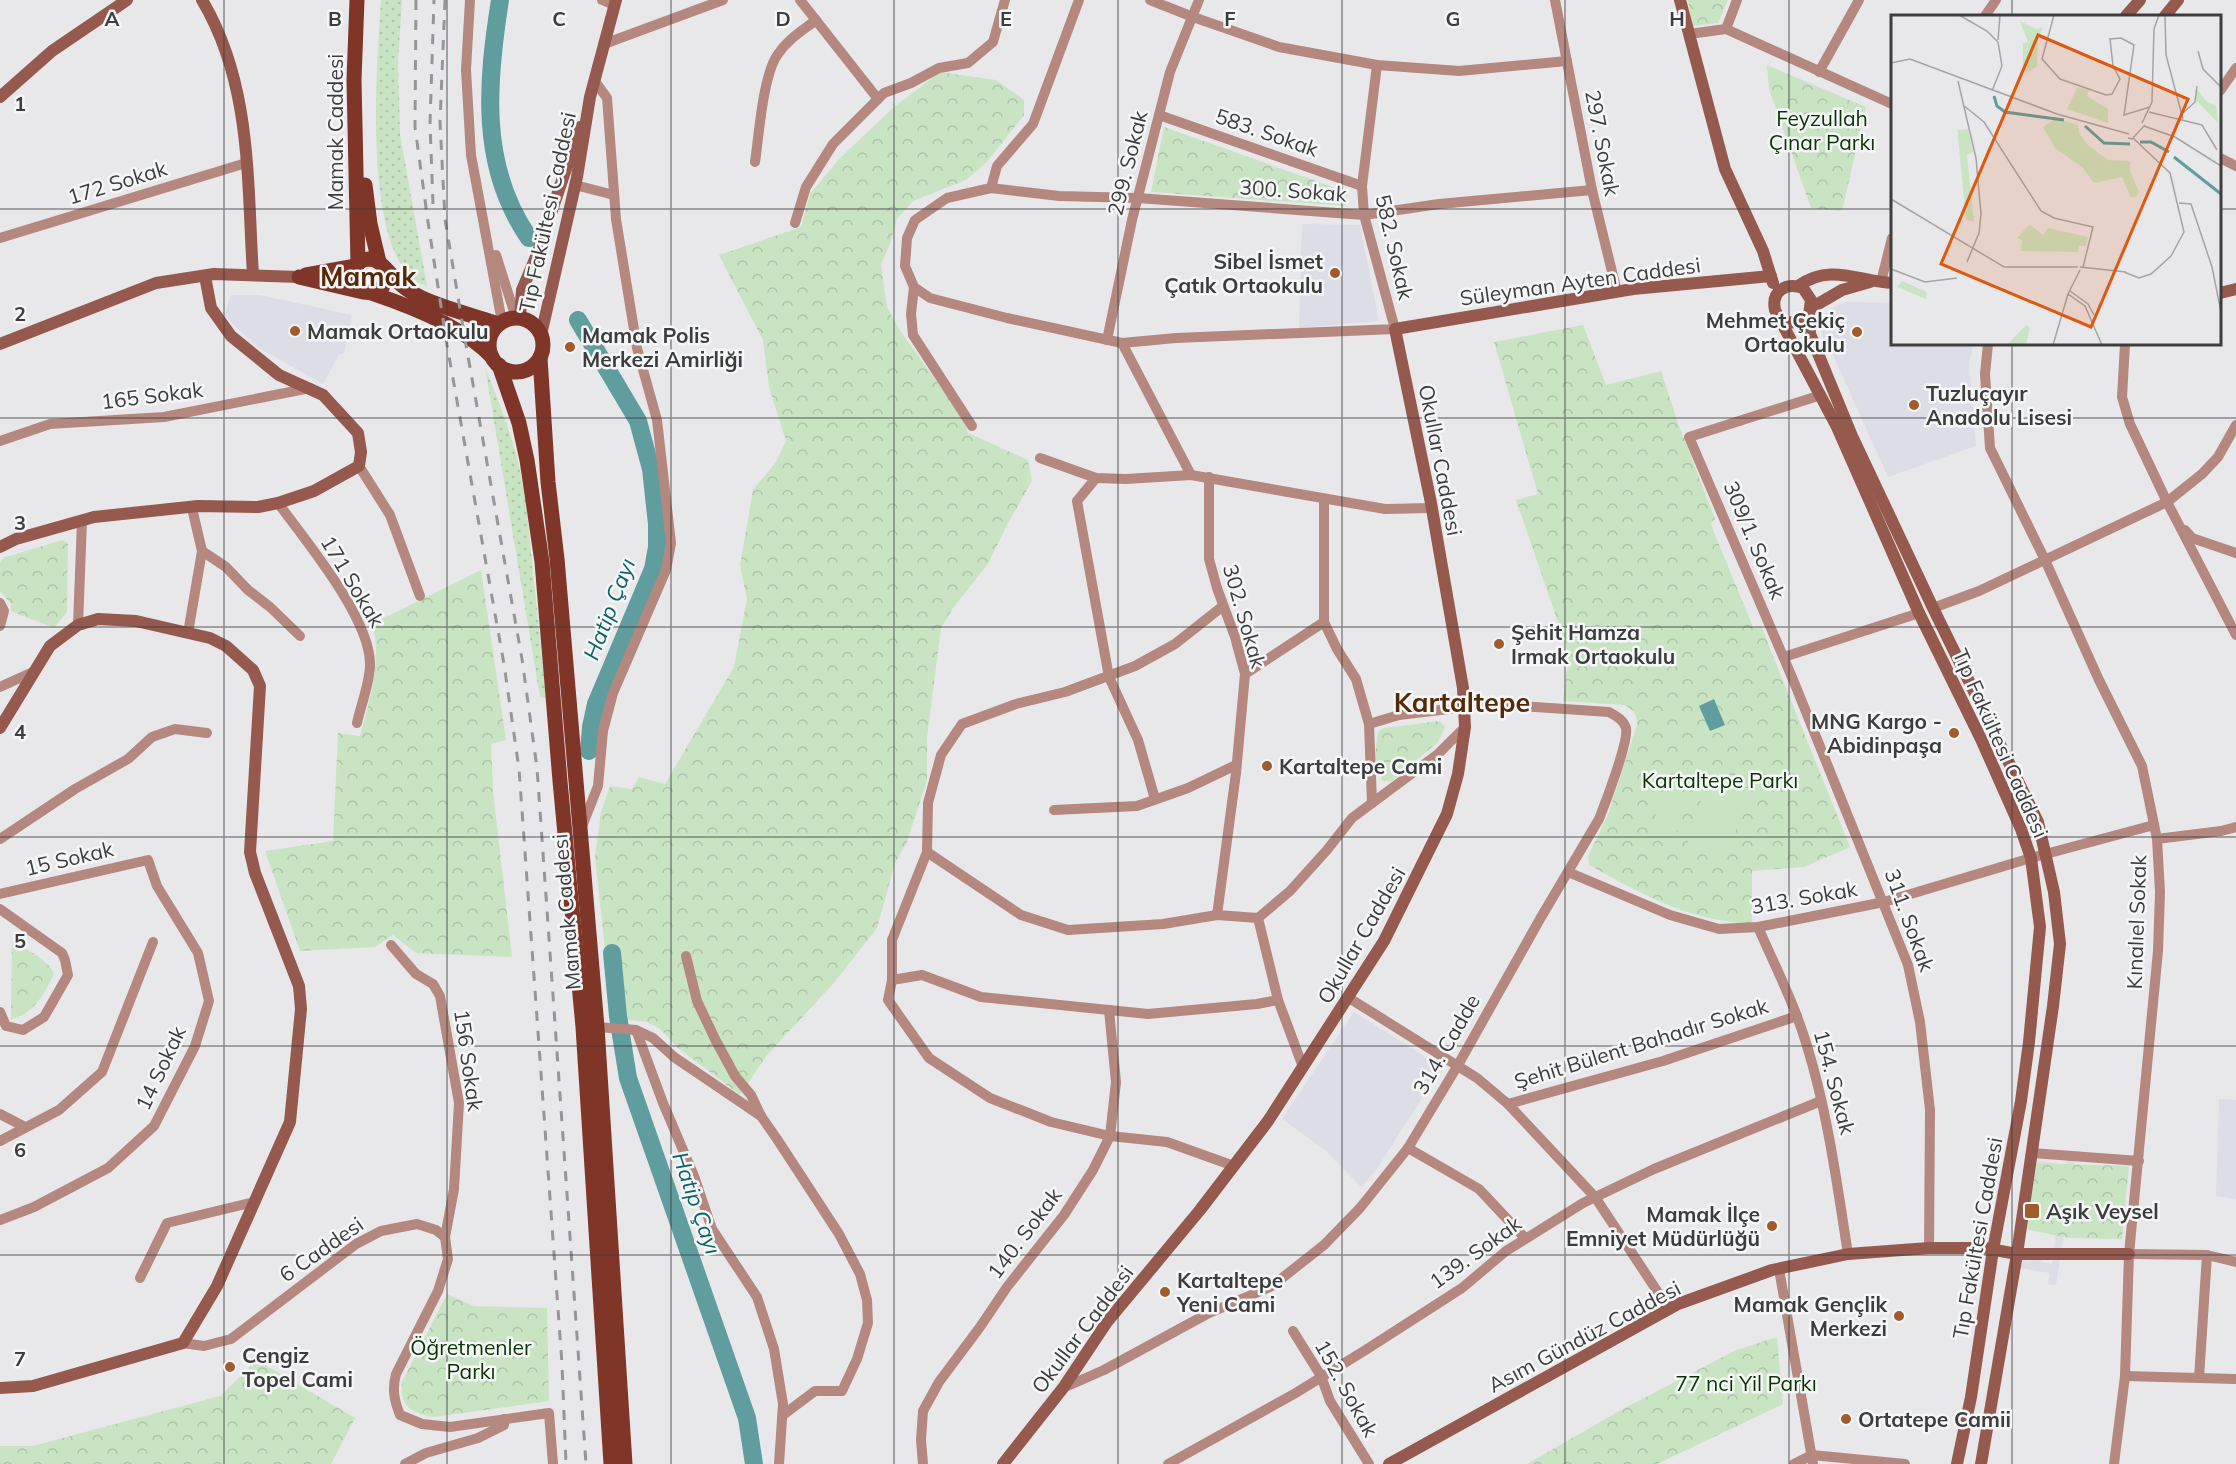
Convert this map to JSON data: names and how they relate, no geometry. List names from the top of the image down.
{
  "streets": {
    "main road": ["Mamak Caddesi"],
    "street": [
      "583. Sokak",
      "297. Sokak",
      "299. Sokak",
      "172 Sokak",
      "300. Sokak",
      "Tıp Fakültesi Caddesi",
      "582. Sokak",
      "Süleyman Ayten Caddesi",
      "165 Sokak",
      "Okullar Caddesi",
      "309/1. Sokak",
      "171 Sokak",
      "302. Sokak",
      "15 Sokak",
      "313. Sokak",
      "311. Sokak",
      "Kınalıel Sokak",
      "Şehit Bülent Bahadır Sokak",
      "314. Cadde",
      "156 Sokak",
      "14 Sokak",
      "154. Sokak",
      "140. Sokak",
      "6 Caddesi",
      "139. Sokak",
      "Asım Gündüz Caddesi",
      "152. Sokak"
    ]
  },
  "crossings": [
    ["Mamak Caddesi", "Tıp Fakültesi Caddesi"],
    ["583. Sokak", "299. Sokak"],
    ["583. Sokak", "582. Sokak"],
    ["297. Sokak", "300. Sokak"],
    ["297. Sokak", "Süleyman Ayten Caddesi"],
    ["299. Sokak", "300. Sokak"],
    ["300. Sokak", "582. Sokak"],
    ["Tıp Fakültesi Caddesi", "309/1. Sokak"],
    ["Tıp Fakültesi Caddesi", "313. Sokak"],
    ["Tıp Fakültesi Caddesi", "Asım Gündüz Caddesi"],
    ["582. Sokak", "Süleyman Ayten Caddesi"],
    ["582. Sokak", "Okullar Caddesi"],
    ["Süleyman Ayten Caddesi", "Okullar Caddesi"],
    ["Okullar Caddesi", "Şehit Bülent Bahadır Sokak"],
    ["Okullar Caddesi", "314. Cadde"],
    ["309/1. Sokak", "311. Sokak"],
    ["15 Sokak", "14 Sokak"],
    ["313. Sokak", "311. Sokak"],
    ["313. Sokak", "Kınalıel Sokak"],
    ["313. Sokak", "314. Cadde"],
    ["313. Sokak", "154. Sokak"],
    ["311. Sokak", "Asım Gündüz Caddesi"],
    ["Kınalıel Sokak", "Asım Gündüz Caddesi"],
    ["Şehit Bülent Bahadır Sokak", "314. Cadde"],
    ["Şehit Bülent Bahadır Sokak", "154. Sokak"],
    ["156 Sokak", "6 Caddesi"],
    ["154. Sokak", "139. Sokak"],
    ["154. Sokak", "Asım Gündüz Caddesi"],
    ["139. Sokak", "152. Sokak"]
  ],
  "districts": ["Mamak", "Kartaltepe"],
  "water": ["Hatip Çayı"],
  "parks": [
    "Feyzullah Çınar Parkı",
    "Kartaltepe Parkı",
    "Öğretmenler Parkı",
    "77 nci Yil Parkı"
  ],
  "places": {
    "other": [
      "Sibel İsmet Çatık Ortaokulu",
      "Mamak Ortaokulu",
      "Mehmet Çekiç Ortaokulu",
      "Mamak Polis Merkezi Amirliği",
      "Tuzluçayır Anadolu Lisesi",
      "Şehit Hamza Irmak Ortaokulu",
      "MNG Kargo - Abidinpaşa",
      "Kartaltepe Cami",
      "Mamak İlçe Emniyet Müdürlüğü",
      "Kartaltepe Yeni Cami",
      "Mamak Gençlik Merkezi",
      "Cengiz Topel Cami",
      "Ortatepe Camii"
    ],
    "transit": ["Aşık Veysel"]
  },
  "grid": {
    "columns": [
      "A",
      "B",
      "C",
      "D",
      "E",
      "F",
      "G",
      "H"
    ],
    "rows": [
      "1",
      "2",
      "3",
      "4",
      "5",
      "6",
      "7"
    ]
  }
}
